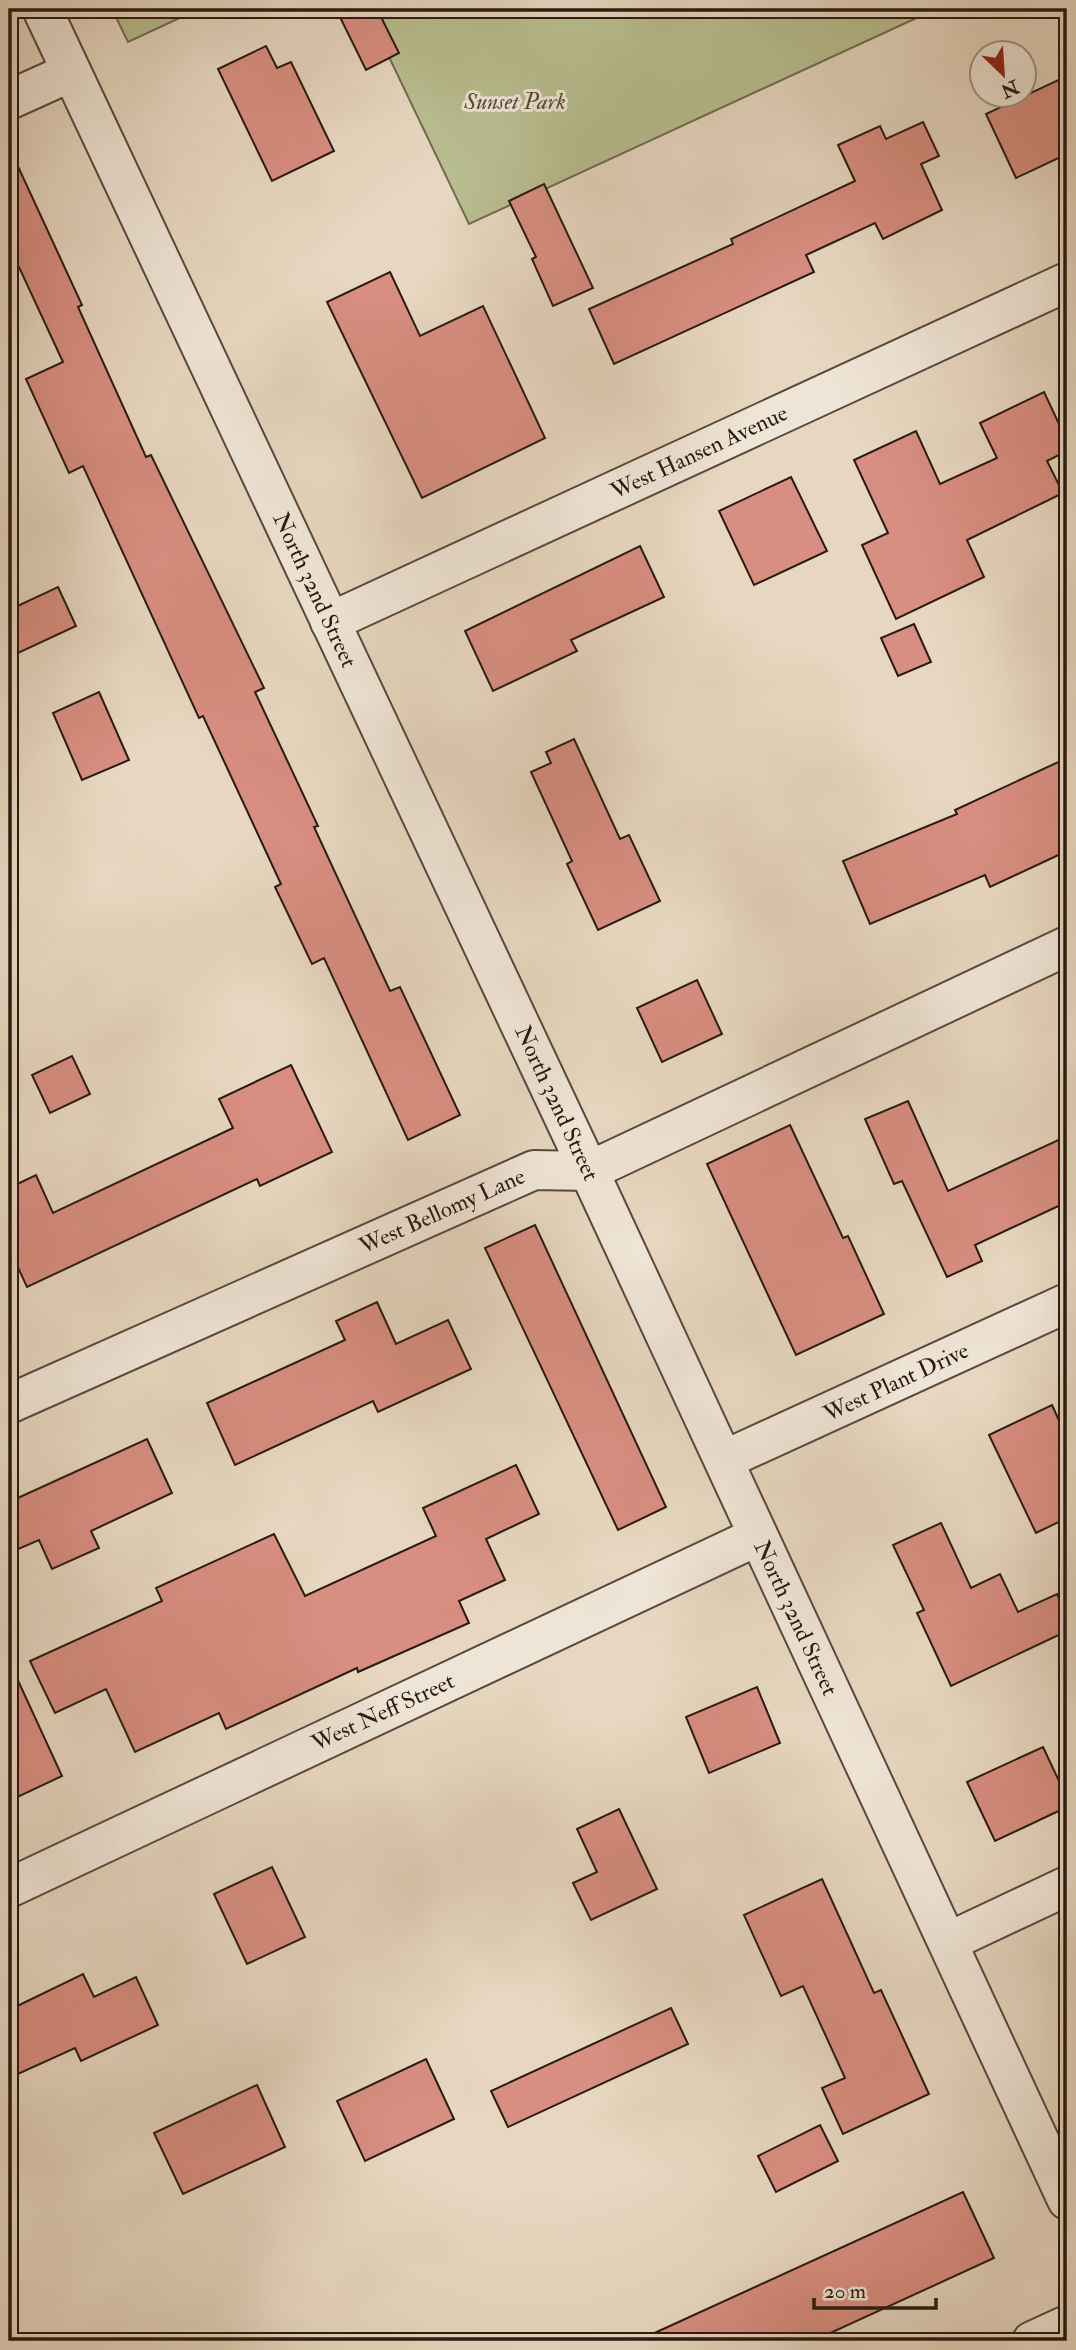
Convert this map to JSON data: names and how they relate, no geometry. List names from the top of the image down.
{
  "streets": {
    "street": [
      "West Hansen Avenue",
      "North 32nd Street",
      "West Bellomy Lane",
      "West Plant Drive",
      "West Neff Street"
    ]
  },
  "crossings": [
    ["West Hansen Avenue", "North 32nd Street"],
    ["North 32nd Street", "West Bellomy Lane"],
    ["North 32nd Street", "West Plant Drive"],
    ["North 32nd Street", "West Neff Street"]
  ],
  "parks": ["Sunset Park"],
  "scale_bar": "20 m",
  "north": "bottom right"
}
